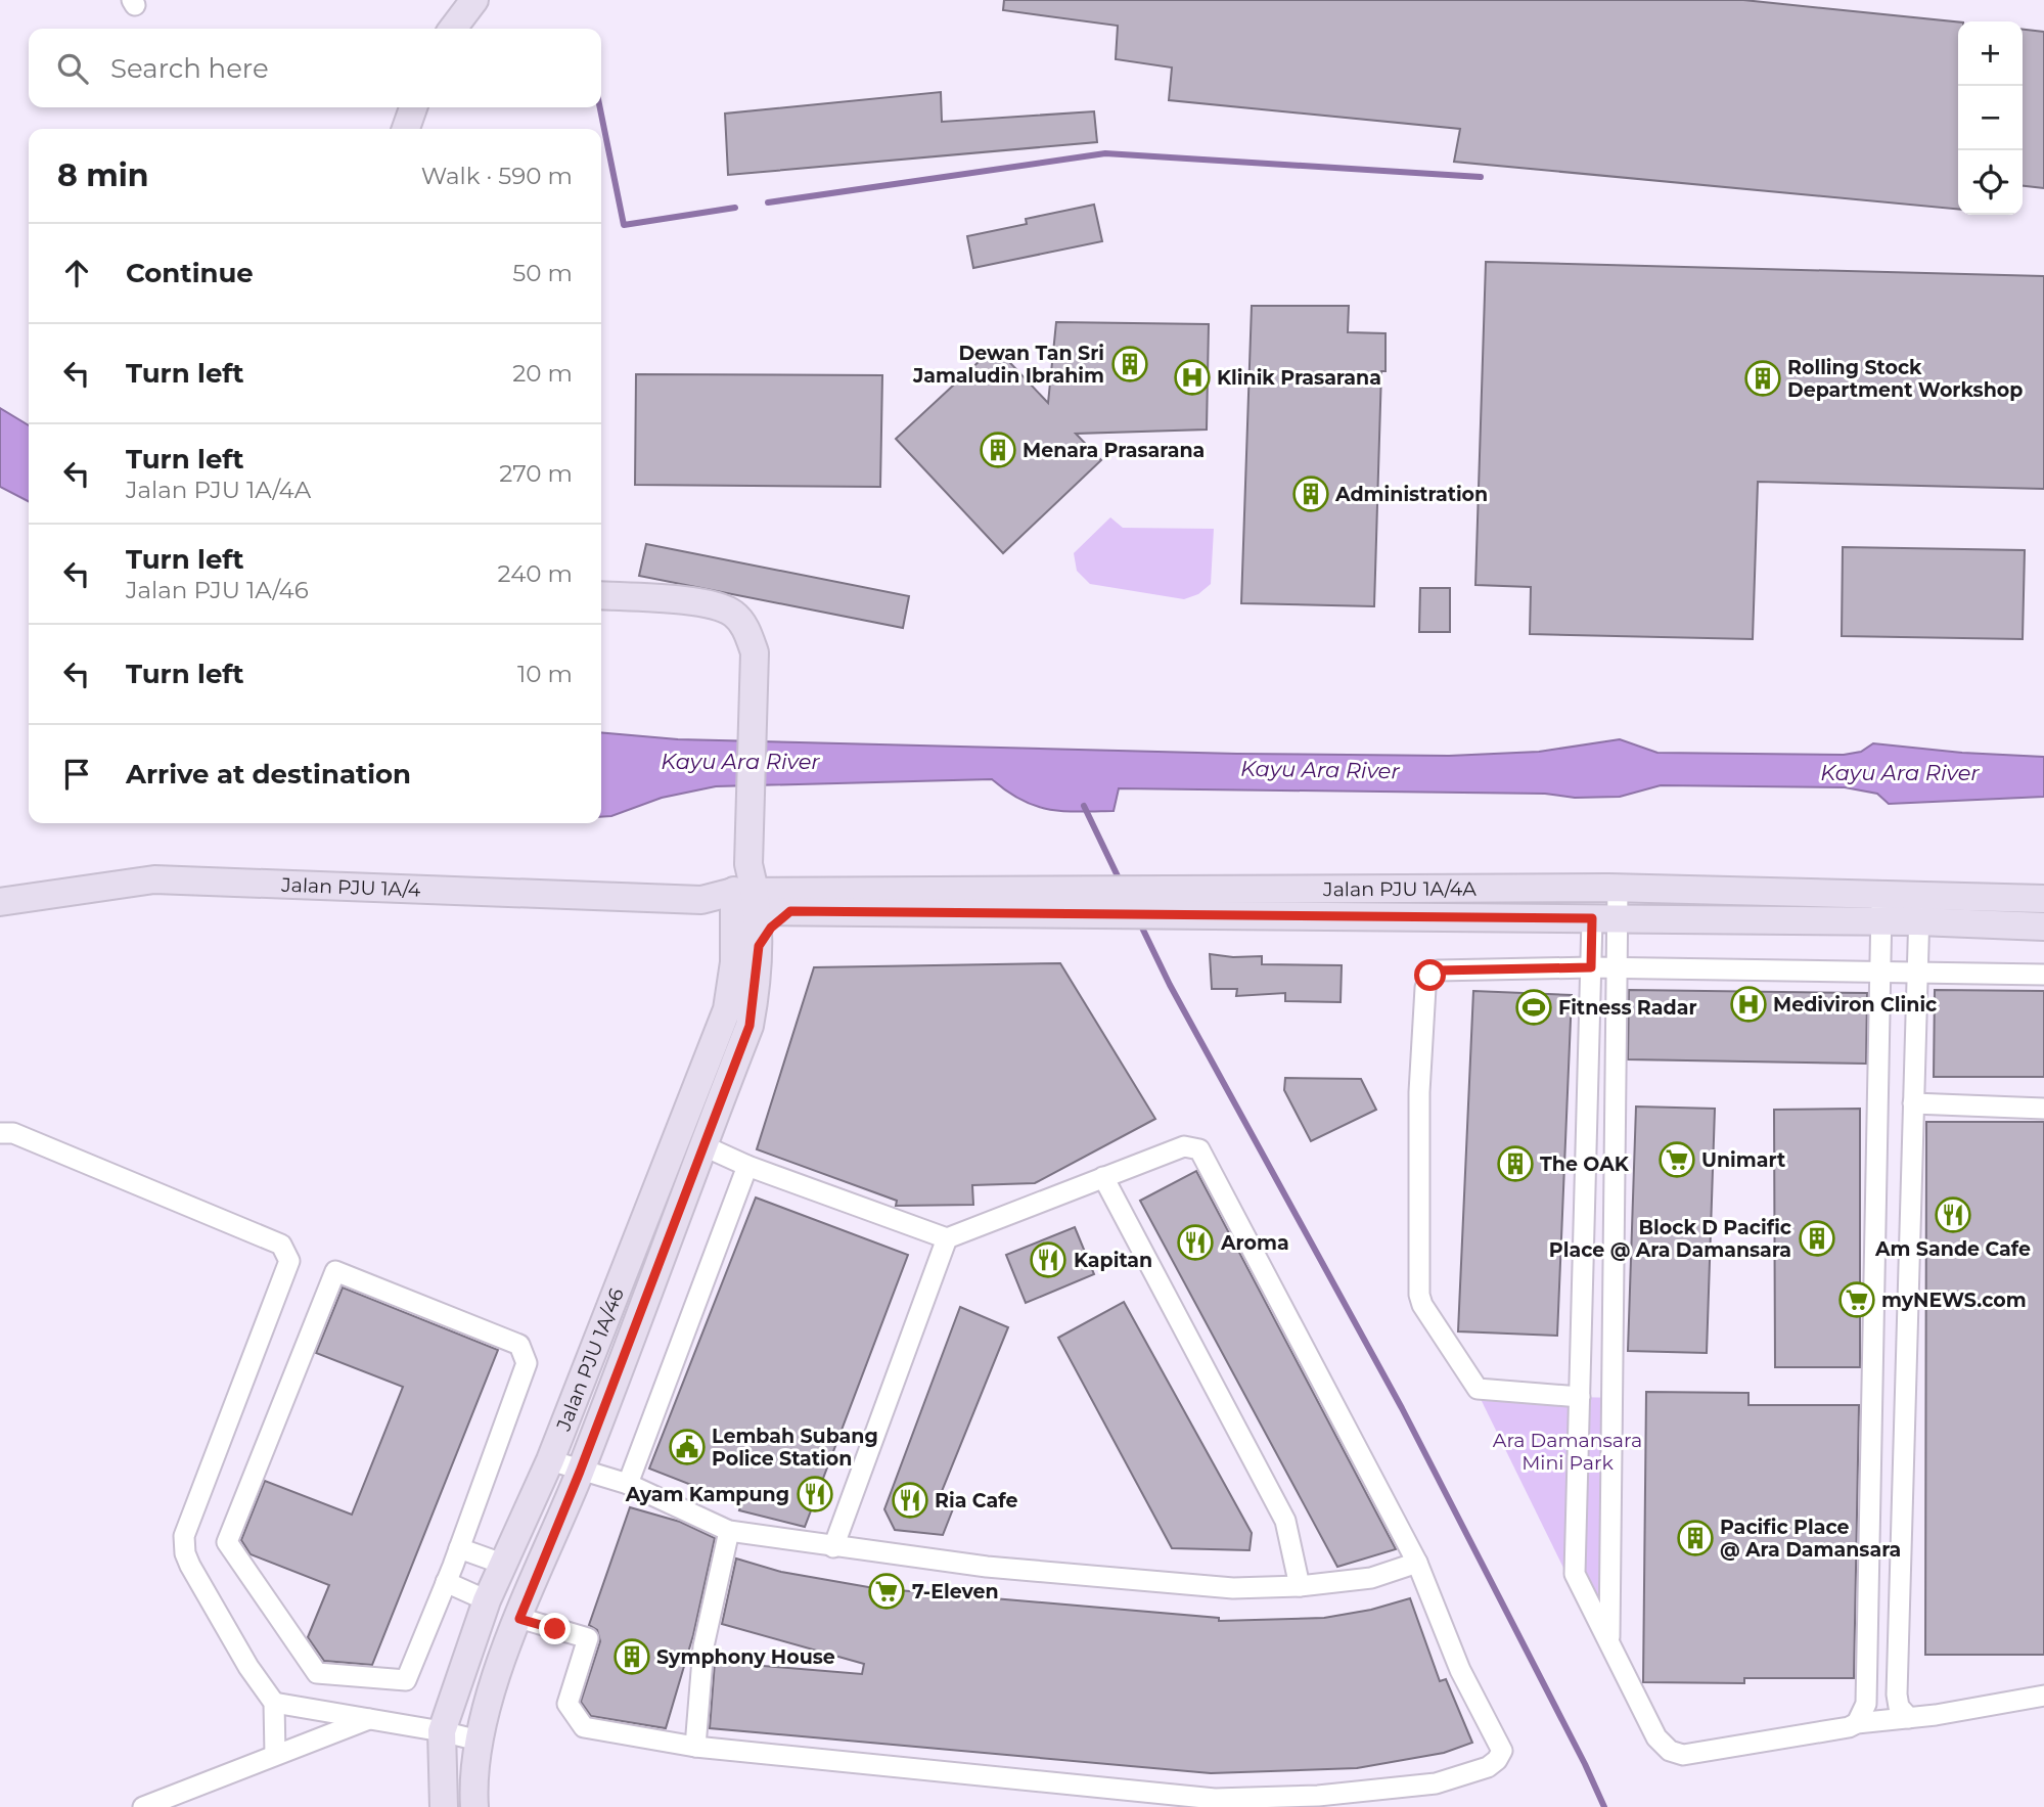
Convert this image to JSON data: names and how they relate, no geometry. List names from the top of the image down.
{
  "streets": {
    "street": ["Jalan PJU 1A/4", "Jalan PJU 1A/4A", "Jalan PJU 1A/46"]
  },
  "crossings": [
    ["Jalan PJU 1A/4", "Jalan PJU 1A/4A"],
    ["Jalan PJU 1A/4", "Jalan PJU 1A/46"],
    ["Jalan PJU 1A/4A", "Jalan PJU 1A/46"]
  ],
  "water": ["Kayu Ara River"],
  "parks": ["Ara Damansara Mini Park"],
  "places": {
    "building": [
      "Dewan Tan Sri Jamaludin Ibrahim",
      "Rolling Stock Department Workshop",
      "Menara Prasarana",
      "Administration",
      "The OAK",
      "Block D Pacific Place @ Ara Damansara",
      "Pacific Place @ Ara Damansara",
      "Symphony House"
    ],
    "hospital": ["Klinik Prasarana", "Mediviron Clinic"],
    "sports": ["Fitness Radar"],
    "supermarket": ["Unimart", "myNEWS.com", "7-Eleven"],
    "restaurant": [
      "Am Sande Cafe",
      "Aroma",
      "Kapitan",
      "Ayam Kampung",
      "Ria Cafe"
    ],
    "public building": ["Lembah Subang Police Station"]
  },
  "page": {
    "map_buttons": ["+", "−"],
    "search": "Search here",
    "heading": ["8 min", "Walk · 590 m"],
    "list": [
      ["Continue", "50 m"],
      ["Turn left", "20 m"],
      ["Turn left", "Jalan PJU 1A/4A", "270 m"],
      ["Turn left", "Jalan PJU 1A/46", "240 m"],
      ["Turn left", "10 m"],
      "Arrive at destination"
    ]
  }
}
